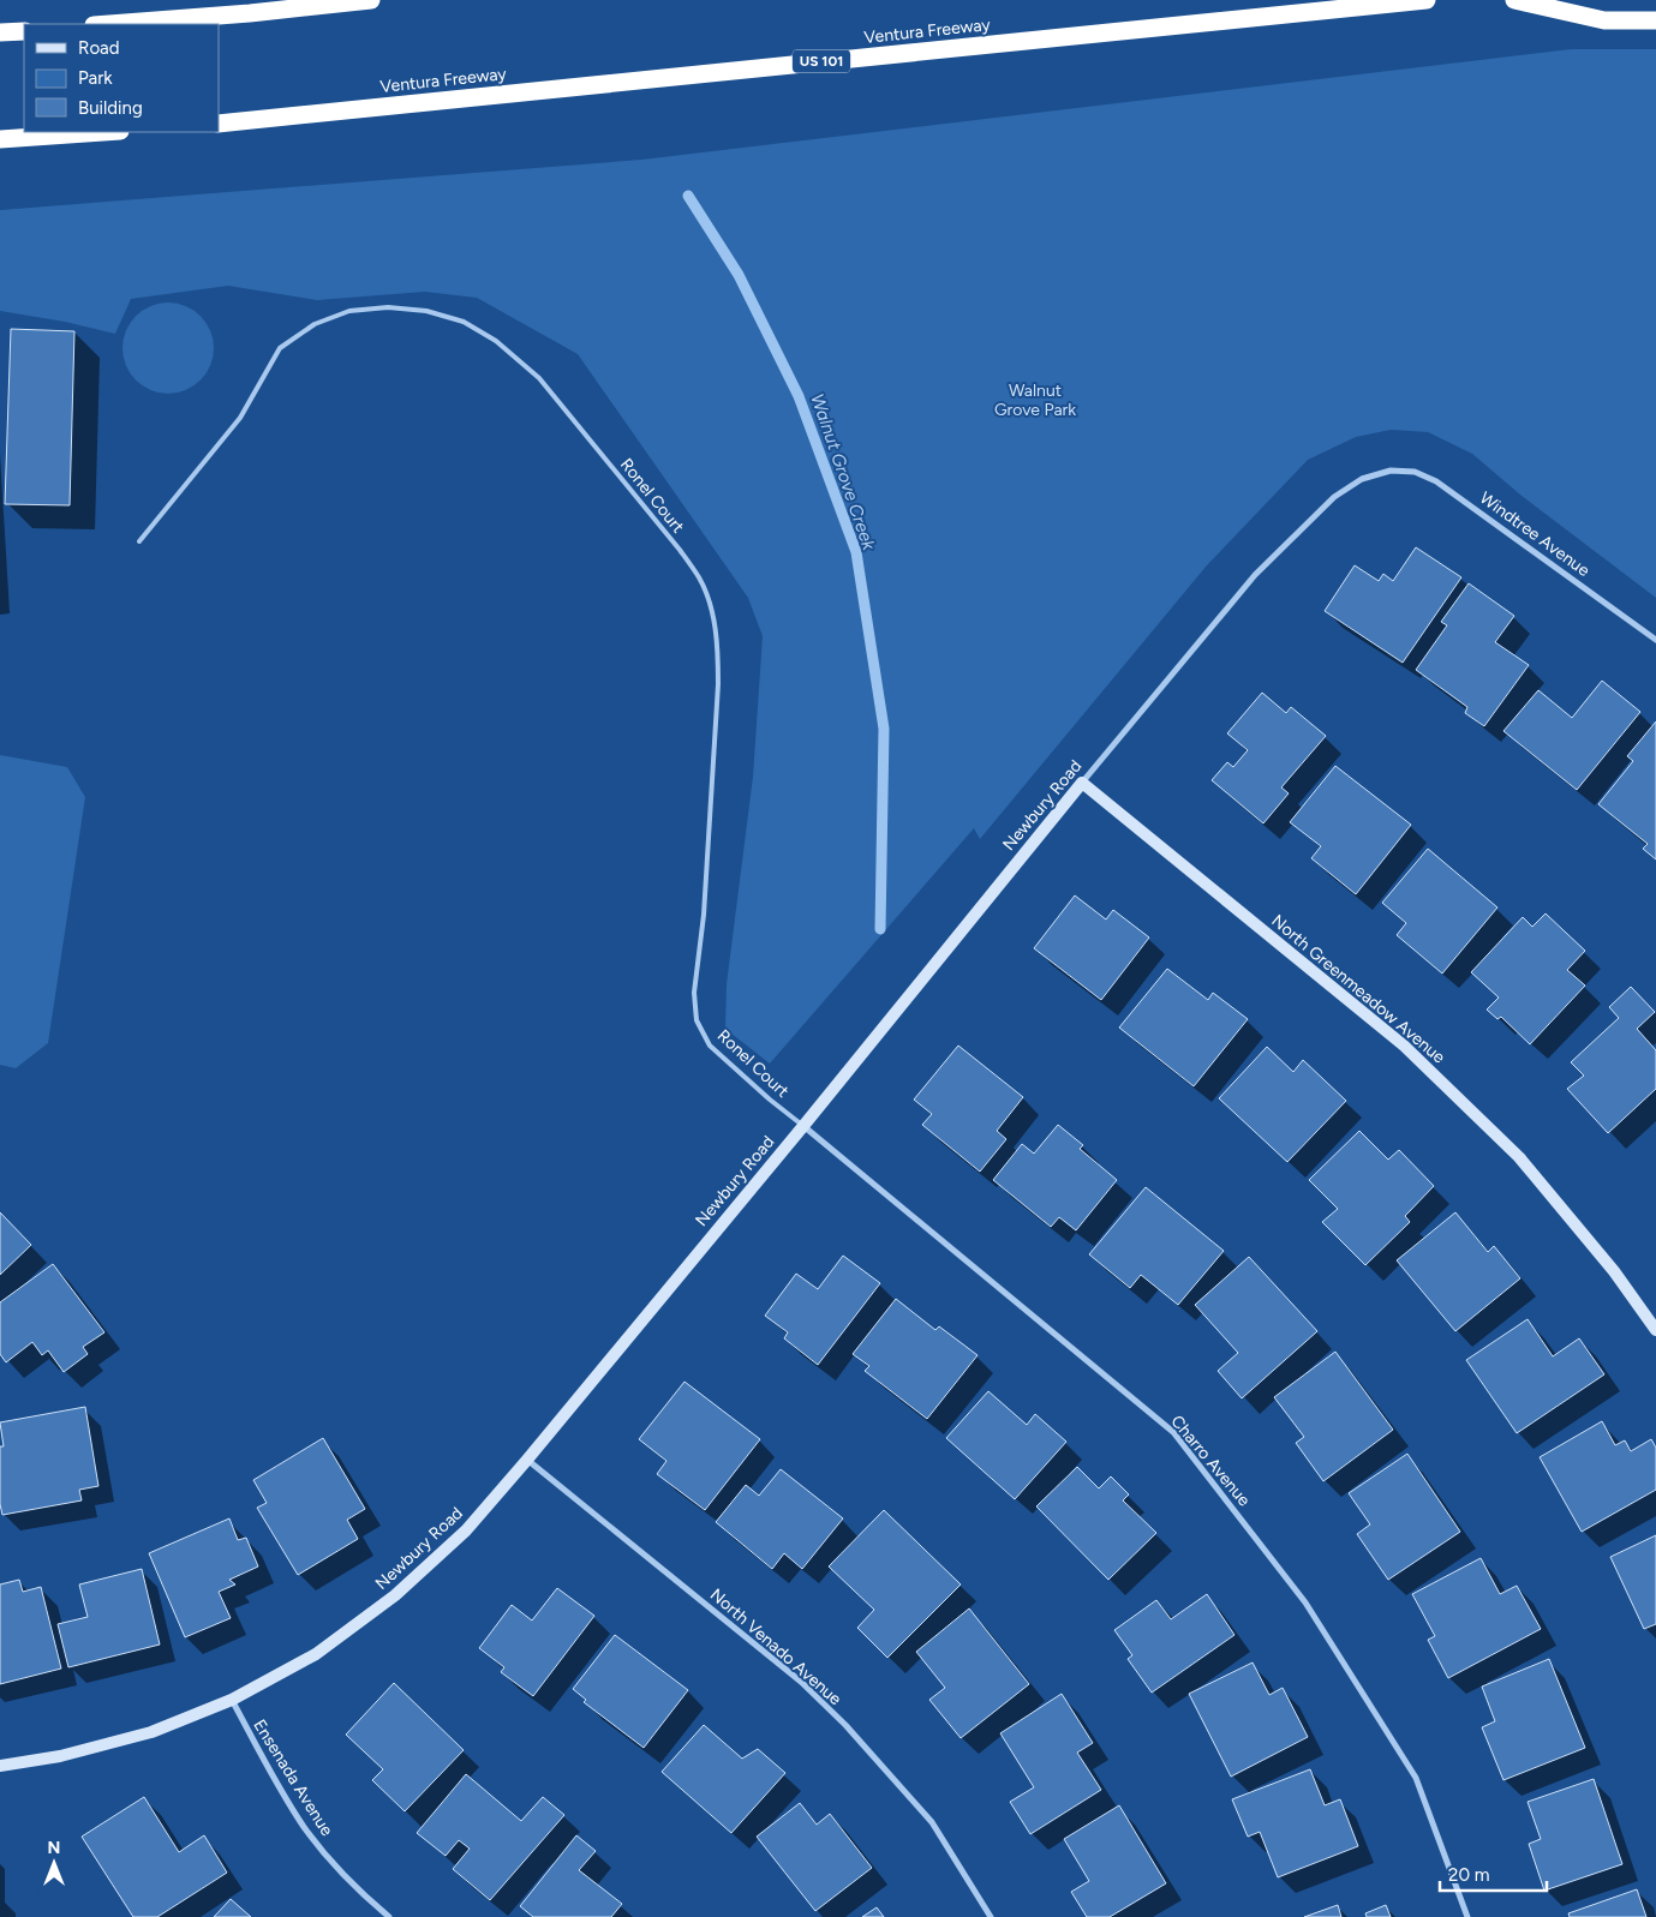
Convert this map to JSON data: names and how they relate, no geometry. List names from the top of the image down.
{
  "streets": {
    "highway": ["Ventura Freeway", "US 101"],
    "street": [
      "Windtree Avenue",
      "Newbury Road",
      "North Greenmeadow Avenue",
      "Charro Avenue",
      "North Venado Avenue",
      "Ensenada Avenue"
    ],
    "lane": ["Ronel Court"]
  },
  "crossings": [
    ["Ronel Court", "Newbury Road"],
    ["Ronel Court", "Charro Avenue"],
    ["Windtree Avenue", "Newbury Road"],
    ["Newbury Road", "North Greenmeadow Avenue"],
    ["Newbury Road", "Charro Avenue"],
    ["Newbury Road", "North Venado Avenue"],
    ["Newbury Road", "Ensenada Avenue"]
  ],
  "water": ["Walnut Grove Creek"],
  "parks": ["Walnut Grove Park"],
  "legend": ["Road", "Park", "Building"],
  "scale_bar": "20 m",
  "north": "top"
}
